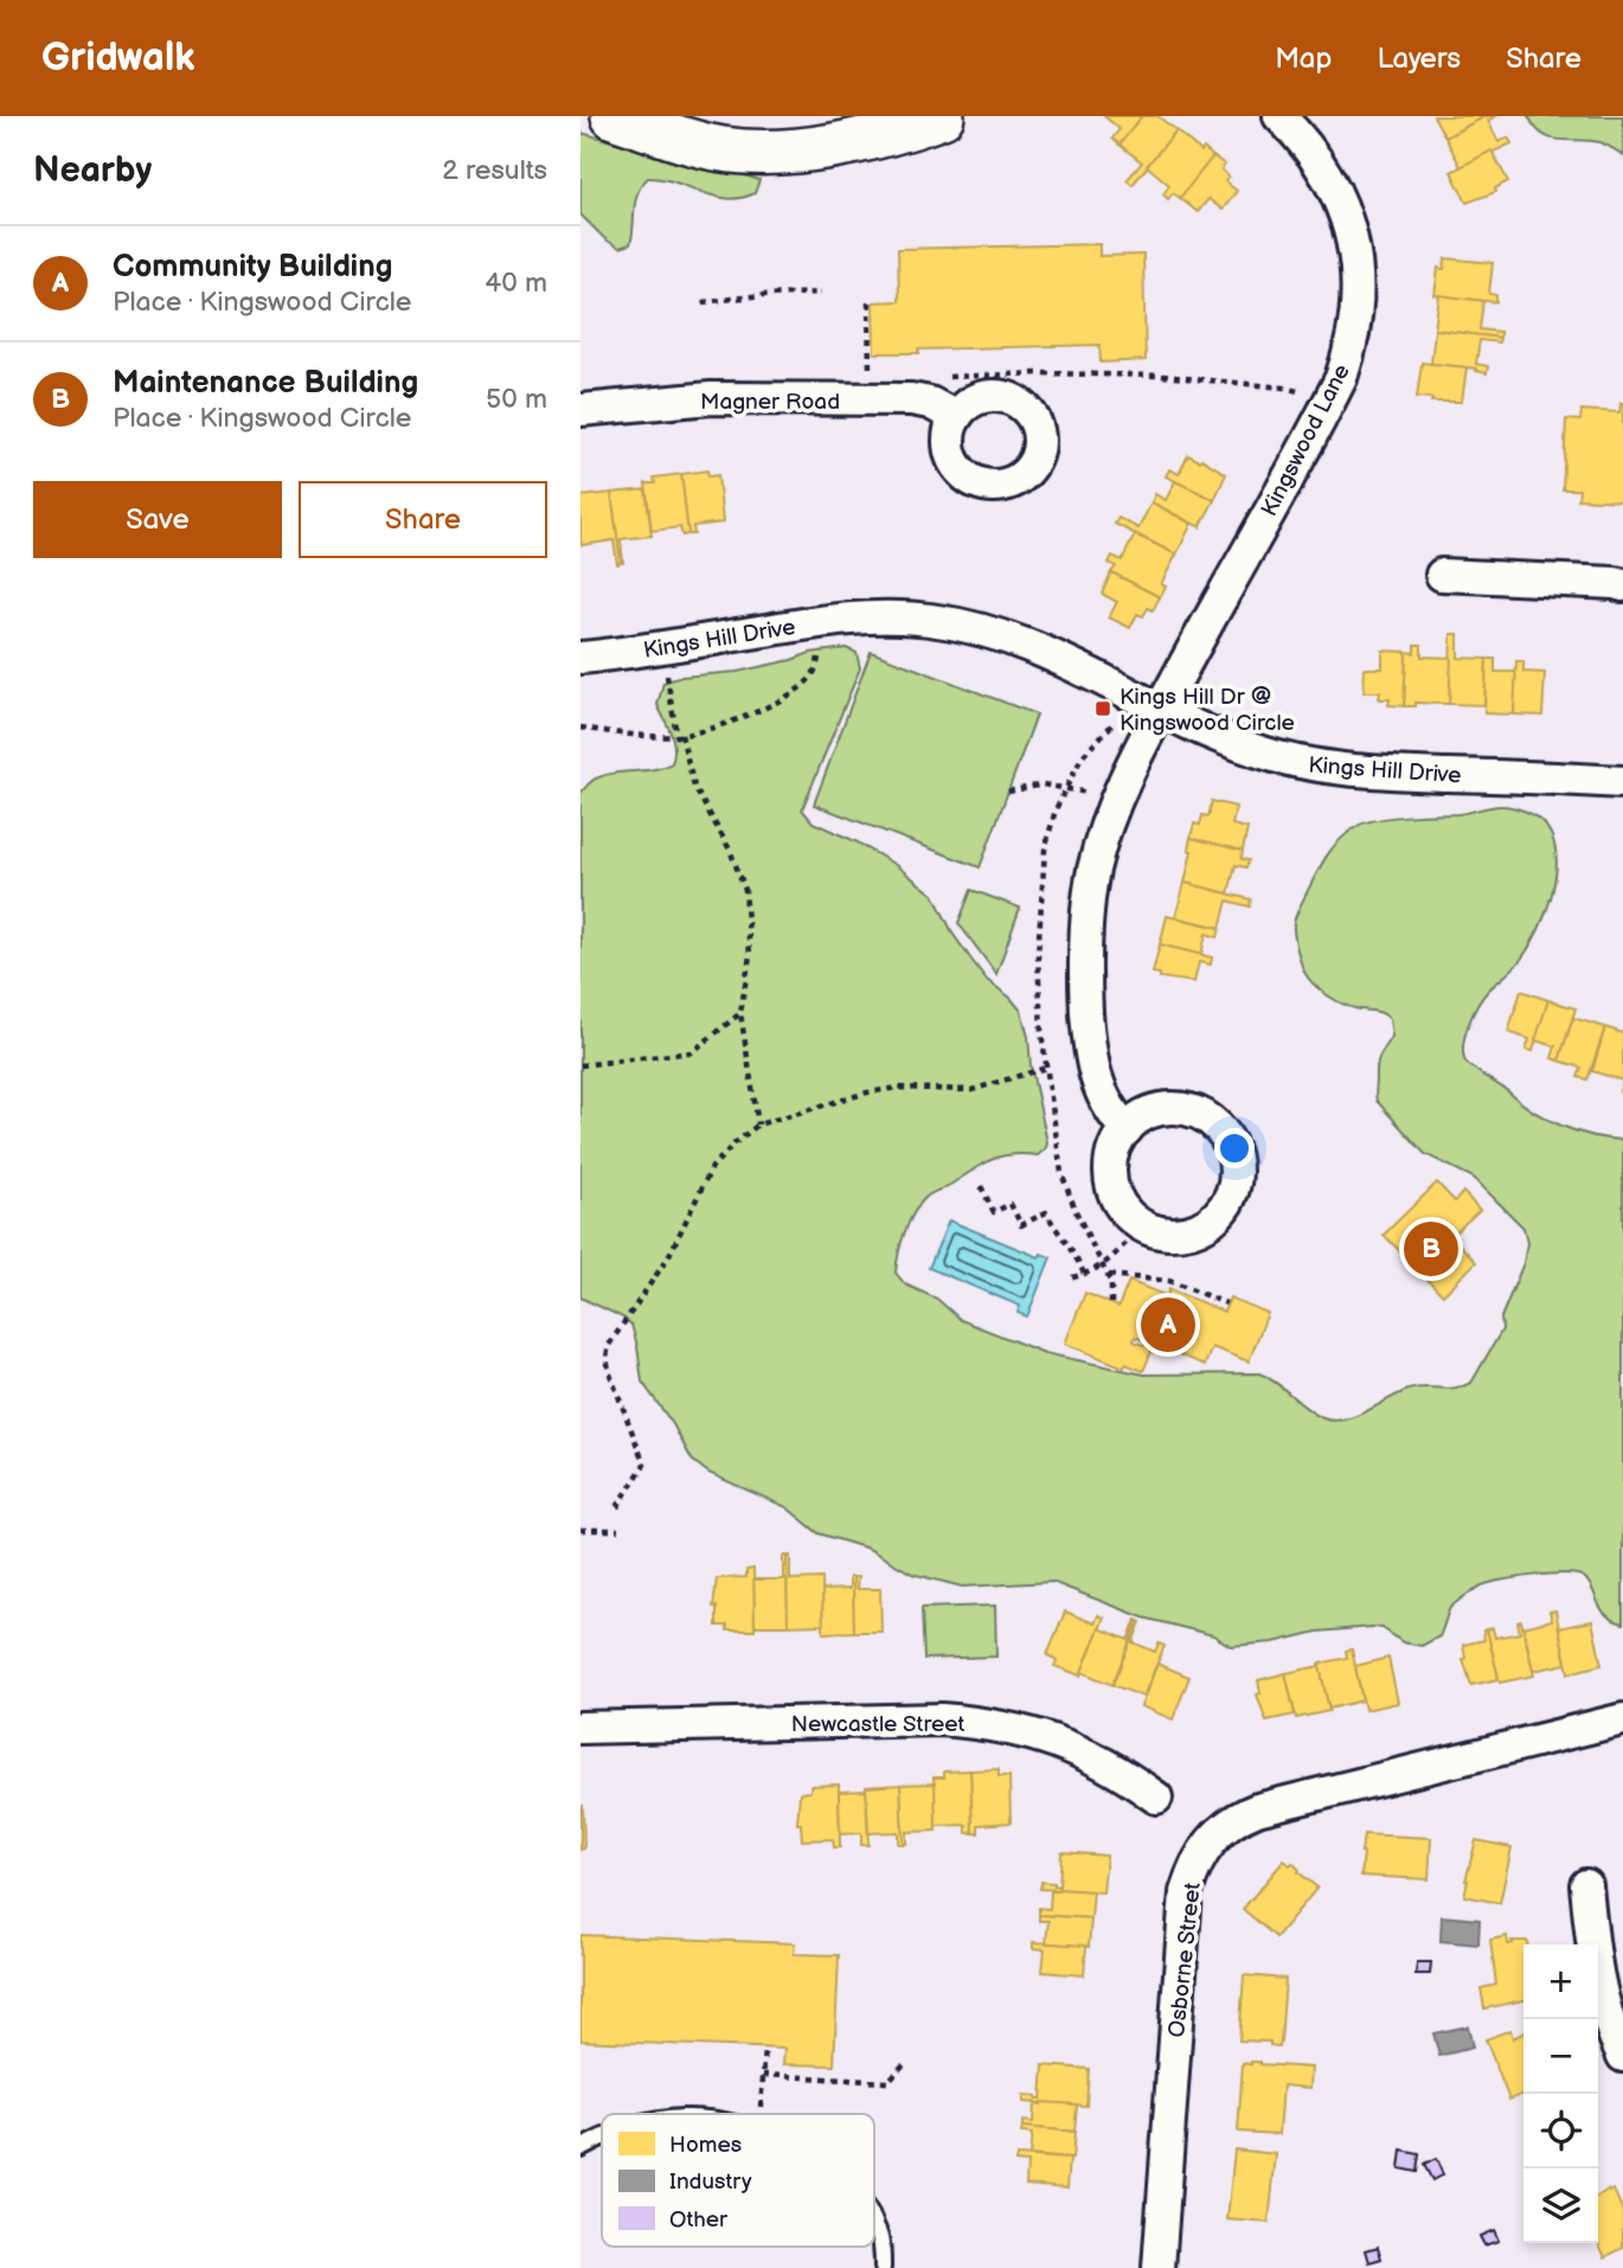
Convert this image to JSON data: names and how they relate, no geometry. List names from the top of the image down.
{
  "streets": {
    "street": [
      "Magner Road",
      "Kingswood Lane",
      "Kings Hill Drive",
      "Newcastle Street",
      "Osborne Street"
    ]
  },
  "crossings": [
    ["Kingswood Lane", "Kings Hill Drive"]
  ],
  "places": {
    "transit": ["Kings Hill Dr @ Kingswood Circle"]
  },
  "legend": ["Homes", "Industry", "Other"],
  "page": {
    "header": "Gridwalk",
    "nav": ["Map", "Layers", "Share"],
    "heading": ["Nearby", "2 results"],
    "list": [
      {
        "mark": "A",
        "name": "Community Building",
        "note": "Place · Kingswood Circle",
        "value": "40 m"
      },
      {
        "mark": "B",
        "name": "Maintenance Building",
        "note": "Place · Kingswood Circle",
        "value": "50 m"
      }
    ],
    "buttons": ["Save", "Share"],
    "pins": ["B", "A"],
    "map_buttons": ["+", "−"]
  }
}
